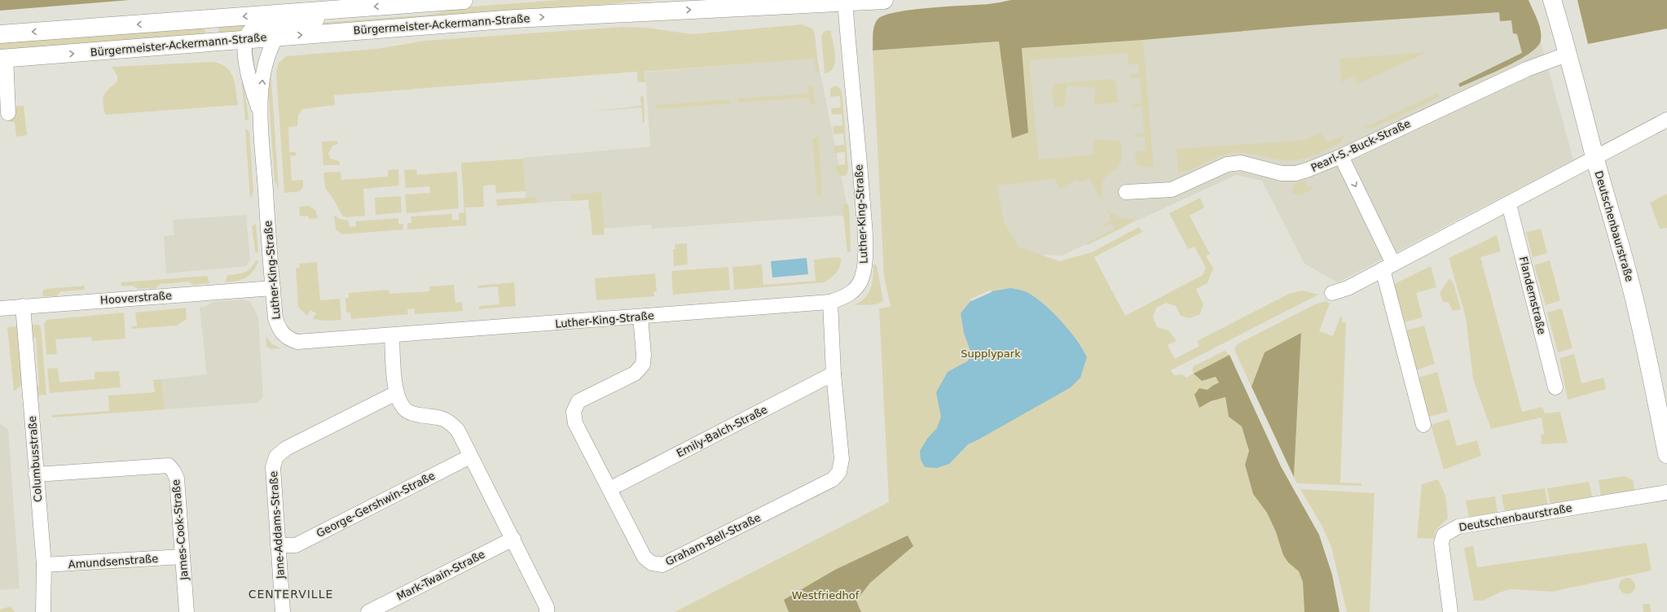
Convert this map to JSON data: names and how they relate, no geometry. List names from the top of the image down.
{
  "streets": {
    "main road": ["Bürgermeister-Ackermann-Straße", "Deutschenbaurstraße"],
    "street": [
      "Pearl-S.-Buck-Straße",
      "Luther-King-Straße",
      "Flandernstraße",
      "Hooverstraße",
      "Emily-Balch-Straße",
      "Columbusstraße",
      "George-Gershwin-Straße",
      "Jane-Addams-Straße",
      "James-Cook-Straße",
      "Graham-Bell-Straße",
      "Amundsenstraße",
      "Mark-Twain-Straße"
    ]
  },
  "crossings": [
    ["Bürgermeister-Ackermann-Straße", "Luther-King-Straße"],
    ["Pearl-S.-Buck-Straße", "Deutschenbaurstraße"],
    ["Luther-King-Straße", "Hooverstraße"],
    ["Luther-King-Straße", "Graham-Bell-Straße"],
    ["Hooverstraße", "Columbusstraße"],
    ["Emily-Balch-Straße", "Graham-Bell-Straße"],
    ["Columbusstraße", "James-Cook-Straße"],
    ["Columbusstraße", "Amundsenstraße"],
    ["George-Gershwin-Straße", "Jane-Addams-Straße"],
    ["James-Cook-Straße", "Amundsenstraße"]
  ],
  "districts": ["CENTERVILLE"],
  "parks": ["Supplypark", "Westfriedhof"]
}
